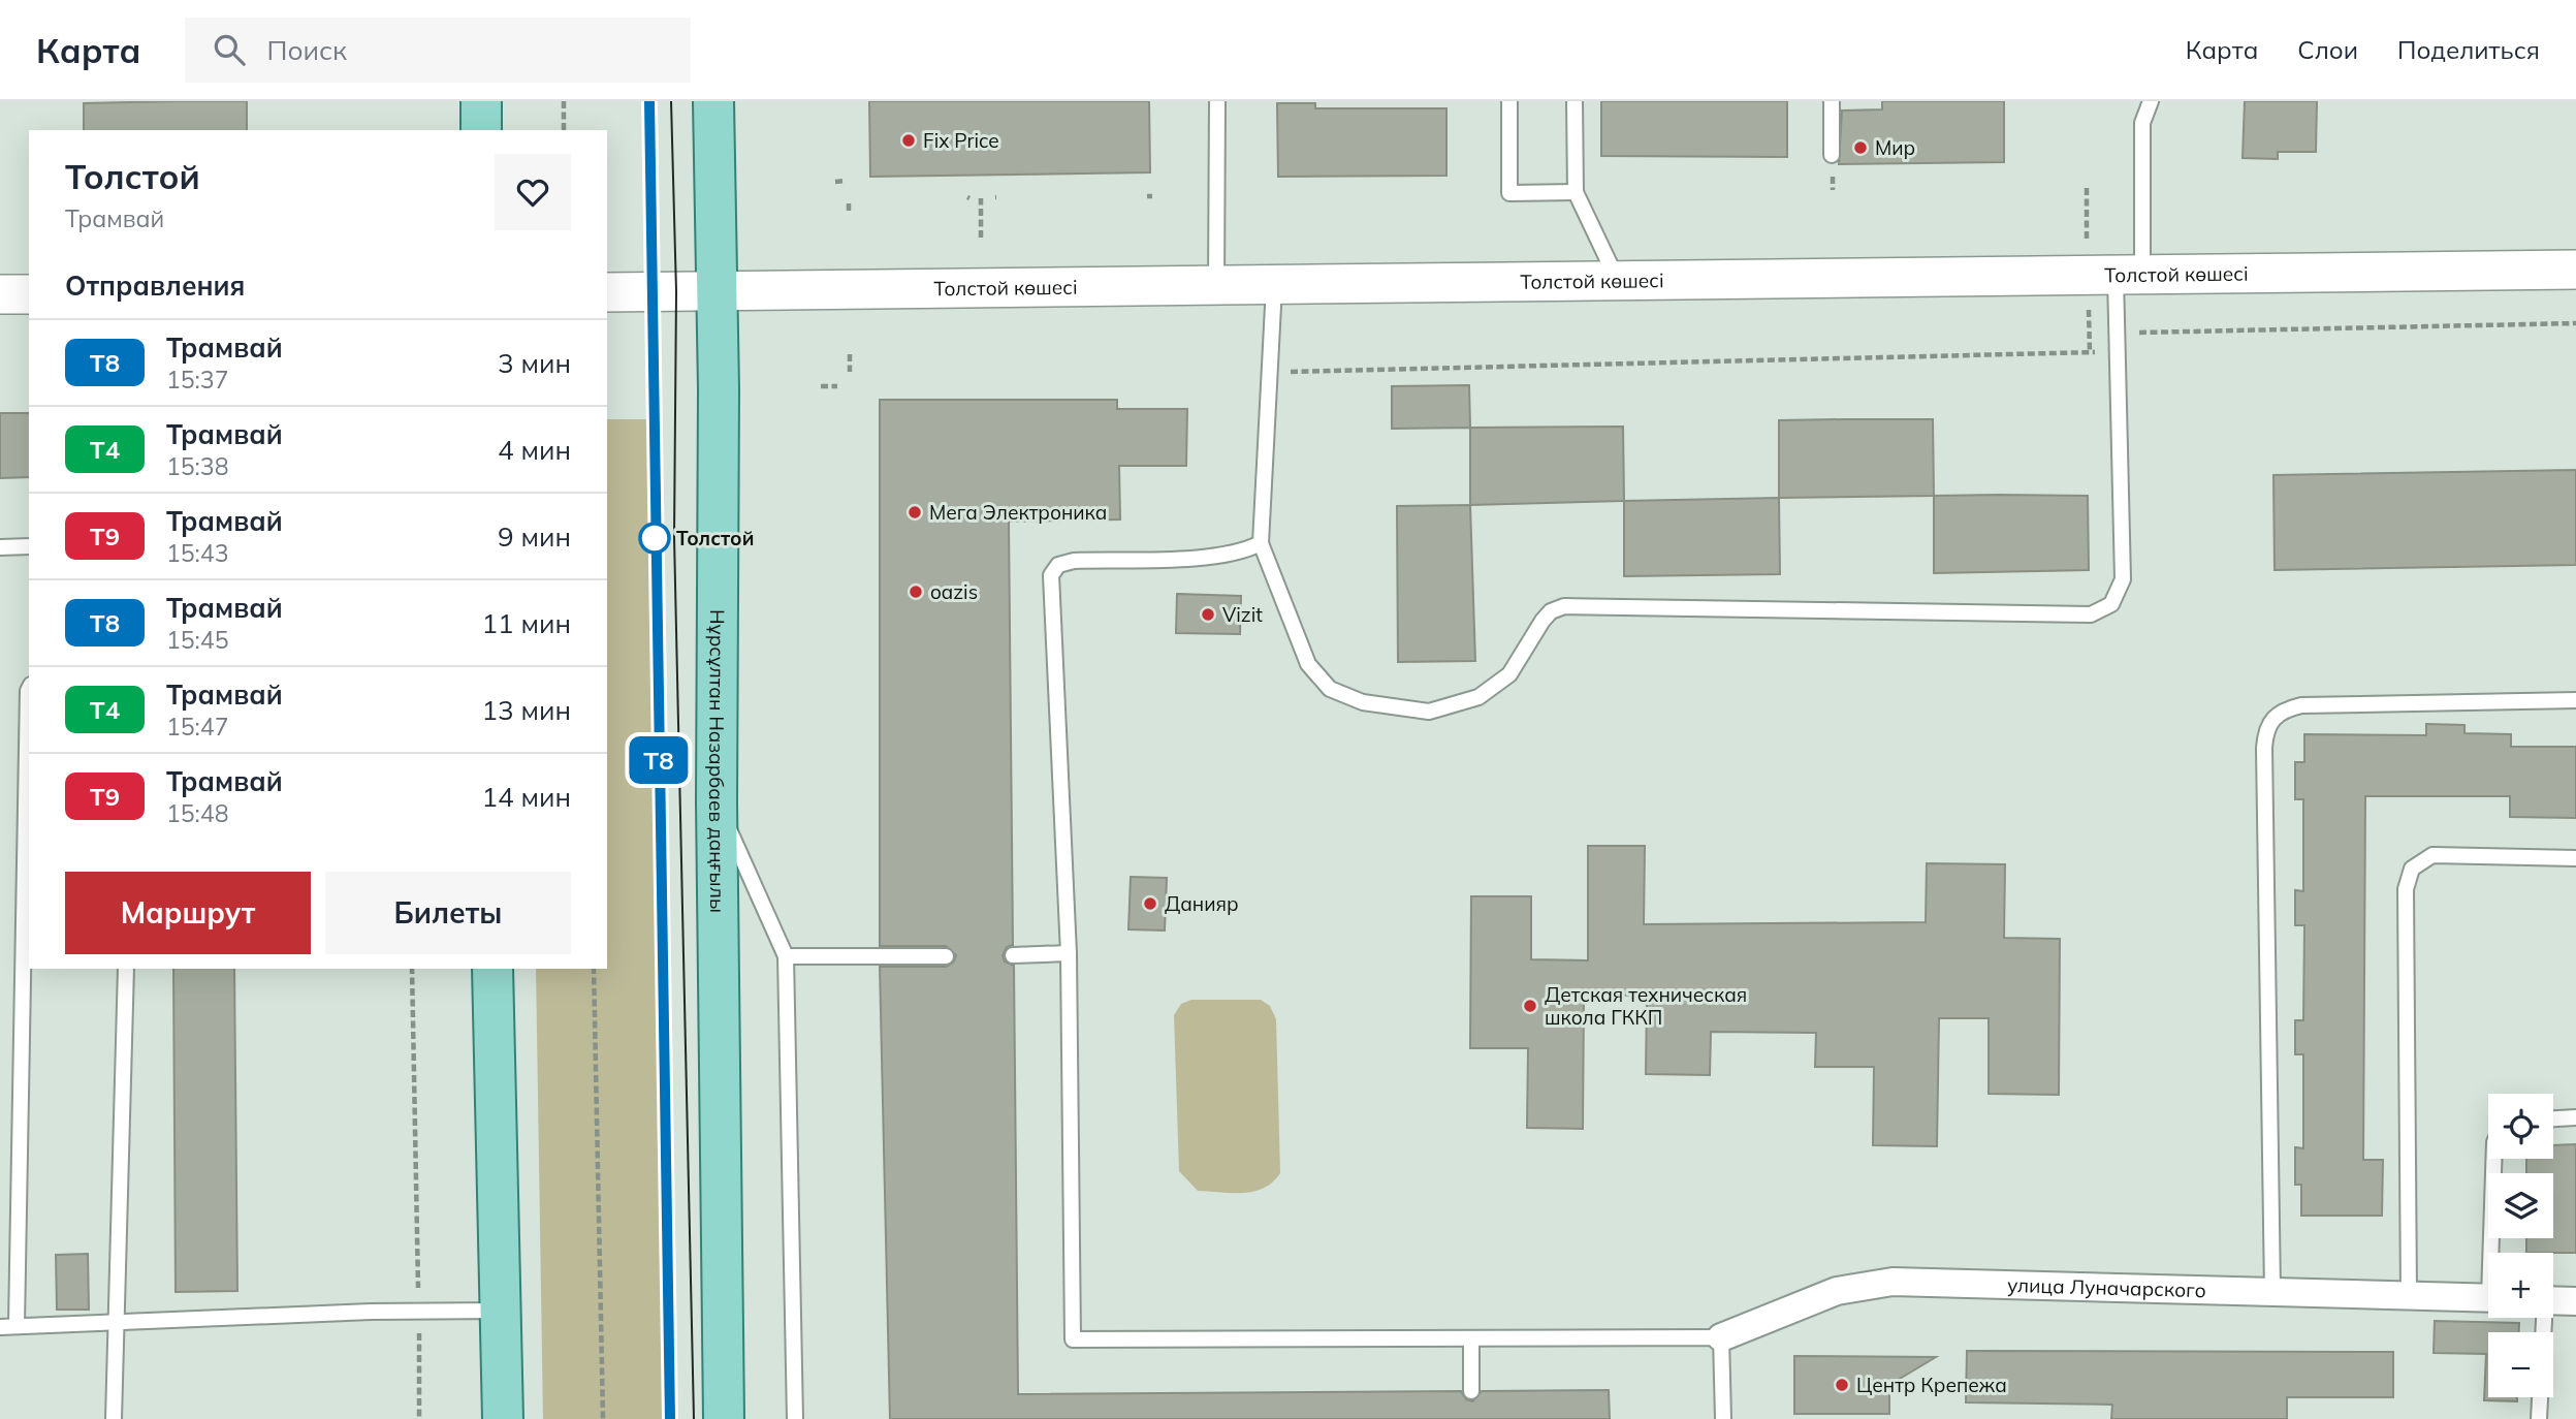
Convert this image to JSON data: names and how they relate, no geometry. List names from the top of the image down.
{
  "streets": {
    "main road": ["Толстой көшесі", "Нұрсұлтан Назарбаев даңғылы"],
    "street": ["улица Луначарского"]
  },
  "crossings": [
    ["Толстой көшесі", "Нұрсұлтан Назарбаев даңғылы"]
  ],
  "places": [
    "Fix Price",
    "Мир",
    "Мега Электроника",
    "Толстой",
    "oazis",
    "Vizit",
    "Данияр",
    "Детская техническая школа ГККП",
    "Центр Крепежа"
  ],
  "lines": ["tram line T8"],
  "page": {
    "header": "Карта",
    "search": "Поиск",
    "nav": ["Карта", "Слои", "Поделиться"],
    "on_map": "T8",
    "heading": [
      ["Толстой", "Трамвай"],
      "Отправления"
    ],
    "list": [
      {
        "mark": "T8",
        "name": "Трамвай",
        "note": "15:37",
        "value": "3 мин"
      },
      {
        "mark": "T4",
        "name": "Трамвай",
        "note": "15:38",
        "value": "4 мин"
      },
      {
        "mark": "T9",
        "name": "Трамвай",
        "note": "15:43",
        "value": "9 мин"
      },
      {
        "mark": "T8",
        "name": "Трамвай",
        "note": "15:45",
        "value": "11 мин"
      },
      {
        "mark": "T4",
        "name": "Трамвай",
        "note": "15:47",
        "value": "13 мин"
      },
      {
        "mark": "T9",
        "name": "Трамвай",
        "note": "15:48",
        "value": "14 мин"
      }
    ],
    "buttons": ["Маршрут", "Билеты"],
    "map_buttons": ["+", "−"]
  }
}
